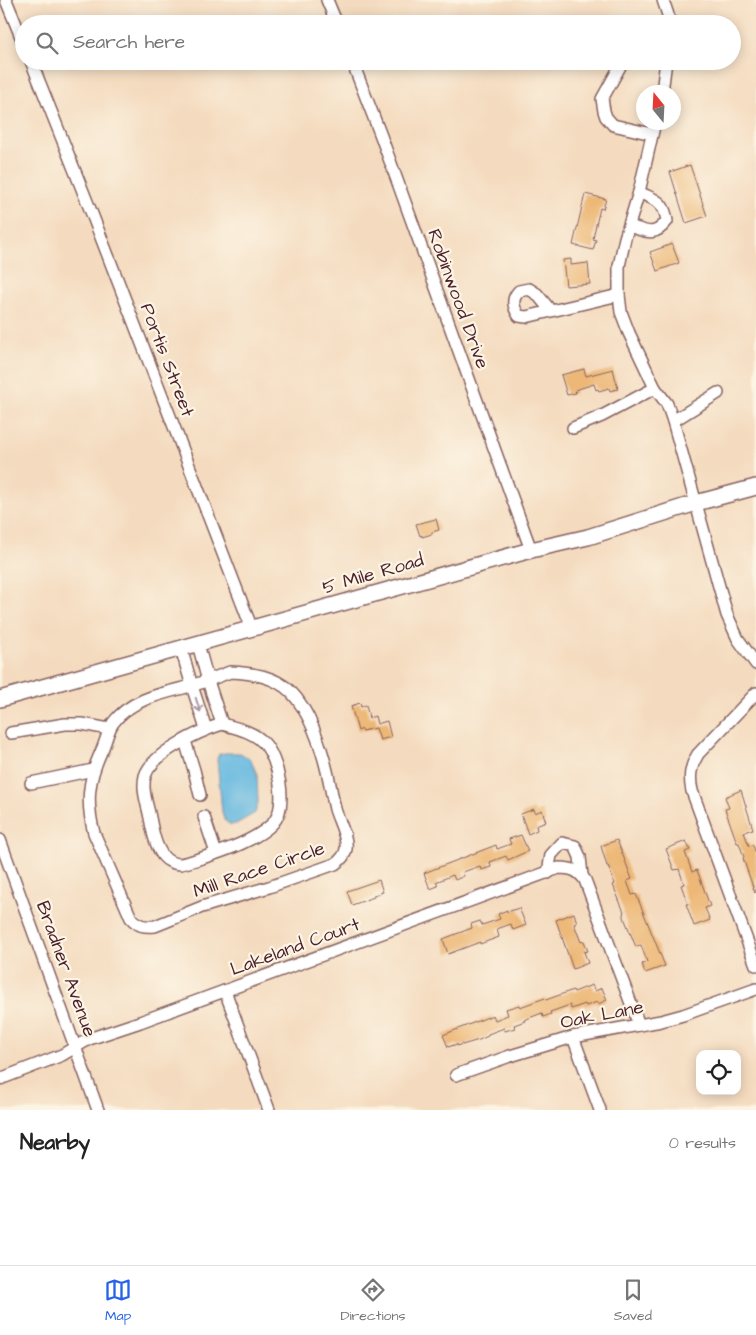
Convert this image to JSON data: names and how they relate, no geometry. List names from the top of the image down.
{
  "streets": {
    "street": [
      "Robinwood Drive",
      "Portis Street",
      "5 Mile Road",
      "Mill Race Circle",
      "Lakeland Court",
      "Bradner Avenue",
      "Oak Lane"
    ]
  },
  "crossings": [
    ["Robinwood Drive", "5 Mile Road"],
    ["Portis Street", "5 Mile Road"],
    ["Lakeland Court", "Bradner Avenue"]
  ],
  "north": "top",
  "page": {
    "search": "Search here",
    "heading": ["Nearby", "0 results"],
    "nav": ["Map", "Directions", "Saved"]
  }
}
